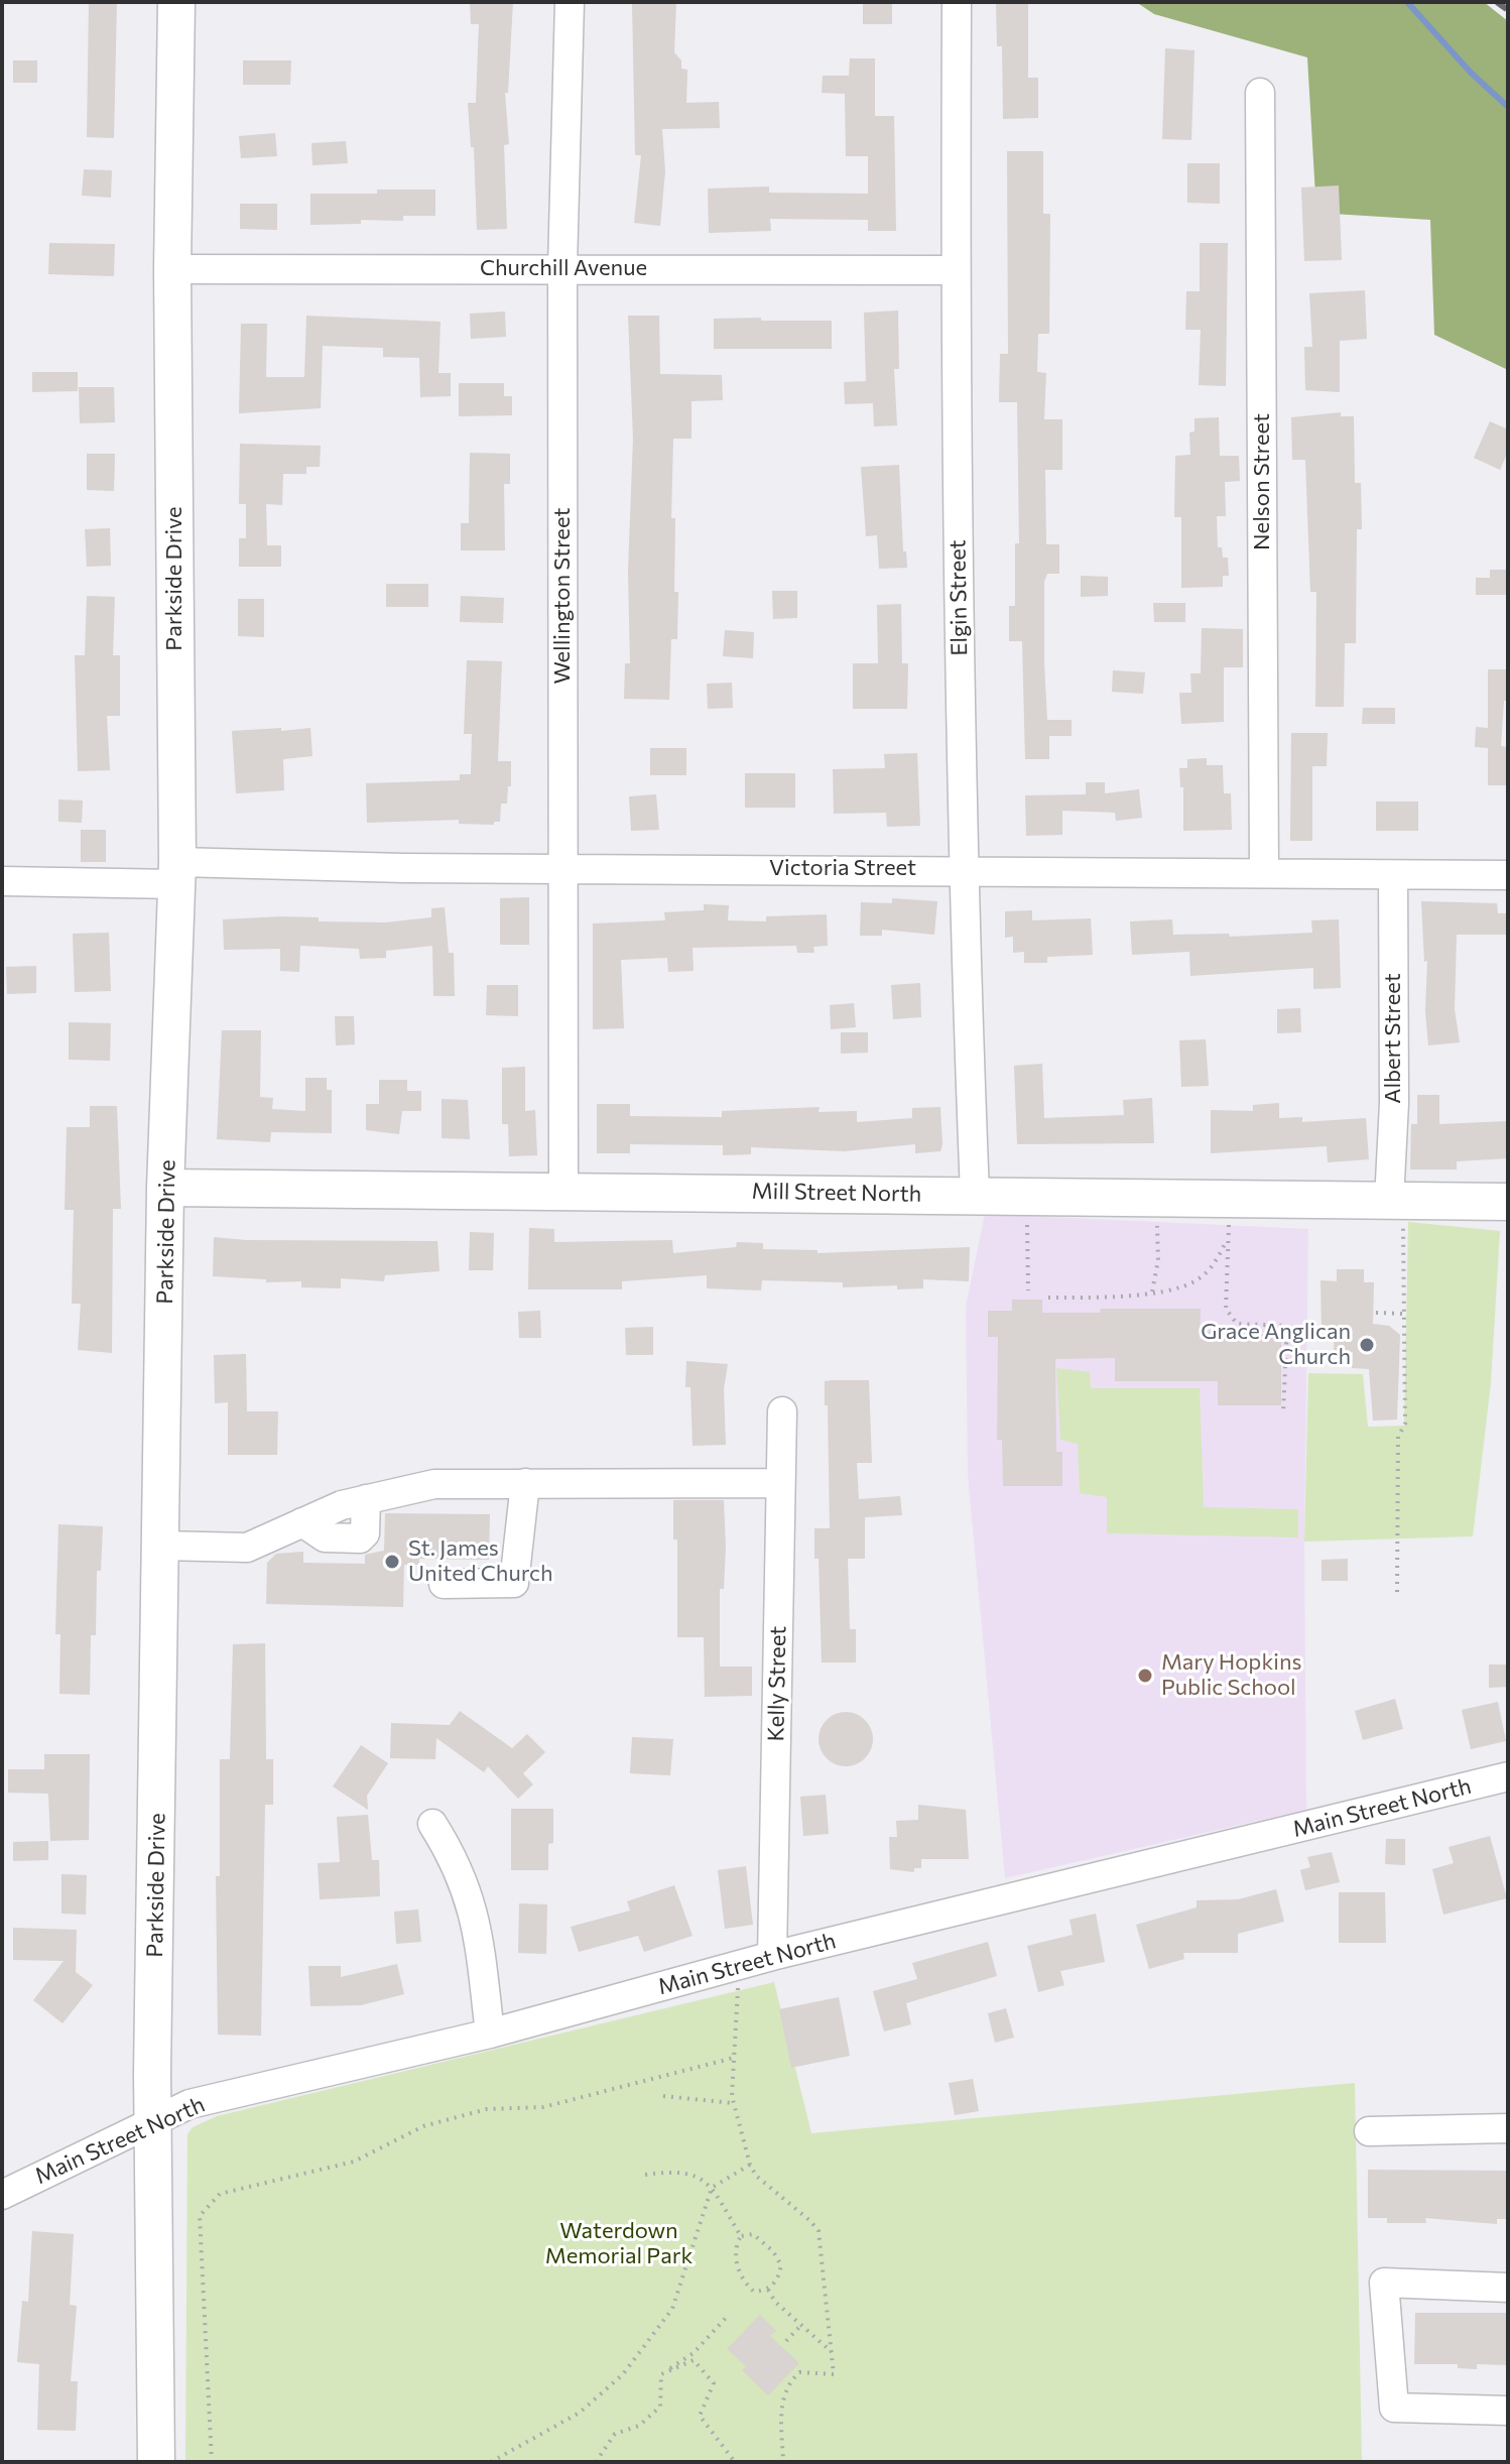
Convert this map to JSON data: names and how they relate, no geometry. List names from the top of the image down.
{
  "streets": {
    "main road": ["Parkside Drive", "Mill Street North"],
    "street": [
      "Churchill Avenue",
      "Nelson Street",
      "Wellington Street",
      "Elgin Street",
      "Victoria Street",
      "Albert Street",
      "Kelly Street",
      "Main Street North"
    ]
  },
  "crossings": [
    ["Churchill Avenue", "Parkside Drive"],
    ["Churchill Avenue", "Wellington Street"],
    ["Churchill Avenue", "Elgin Street"],
    ["Nelson Street", "Victoria Street"],
    ["Parkside Drive", "Victoria Street"],
    ["Parkside Drive", "Mill Street North"],
    ["Parkside Drive", "Main Street North"],
    ["Wellington Street", "Victoria Street"],
    ["Wellington Street", "Mill Street North"],
    ["Elgin Street", "Victoria Street"],
    ["Elgin Street", "Mill Street North"],
    ["Victoria Street", "Albert Street"],
    ["Albert Street", "Mill Street North"],
    ["Kelly Street", "Main Street North"]
  ],
  "parks": ["Waterdown Memorial Park"],
  "places": ["Grace Anglican Church", "St. James United Church", "Mary Hopkins Public School"]
}
